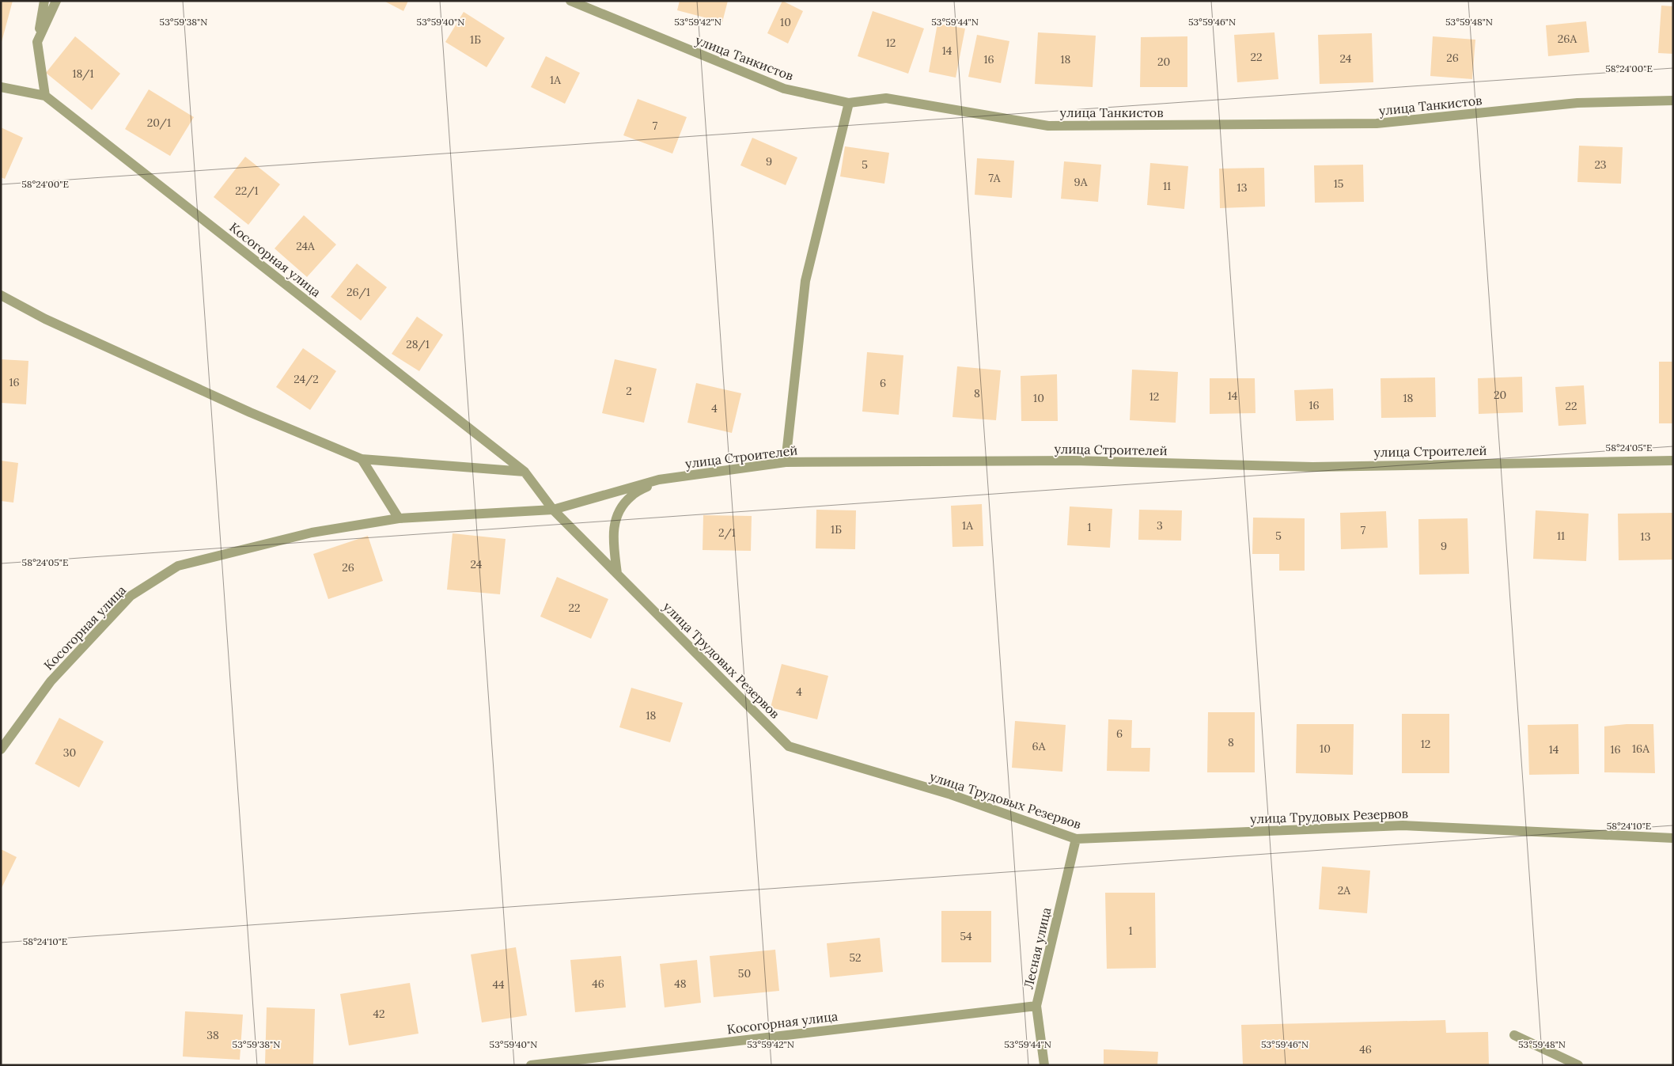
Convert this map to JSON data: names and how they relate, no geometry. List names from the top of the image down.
{
  "streets": {
    "street": [
      "улица Танкистов",
      "Косогорная улица",
      "улица Строителей",
      "улица Трудовых Резервов",
      "Лесная улица"
    ]
  },
  "crossings": [
    ["Косогорная улица", "улица Строителей"],
    ["Косогорная улица", "улица Трудовых Резервов"],
    ["Косогорная улица", "Лесная улица"],
    ["улица Строителей", "улица Трудовых Резервов"],
    ["улица Трудовых Резервов", "Лесная улица"]
  ],
  "house_numbers": [
    "10",
    "26А",
    "1Б",
    "12",
    "14",
    "22",
    "26",
    "24",
    "16",
    "18",
    "20",
    "18/1",
    "1А",
    "20/1",
    "7",
    "9",
    "5",
    "23",
    "7А",
    "9А",
    "15",
    "11",
    "13",
    "22/1",
    "24А",
    "26/1",
    "28/1",
    "24/2",
    "16",
    "6",
    "2",
    "8",
    "20",
    "14",
    "12",
    "10",
    "18",
    "16",
    "22",
    "4",
    "1А",
    "3",
    "1",
    "1Б",
    "7",
    "2/1",
    "5",
    "11",
    "13",
    "9",
    "24",
    "26",
    "22",
    "4",
    "18",
    "6",
    "8",
    "12",
    "6А",
    "10",
    "16А",
    "14",
    "16",
    "30",
    "2А",
    "1",
    "54",
    "52",
    "50",
    "46",
    "48",
    "44",
    "42",
    "38",
    "46"
  ],
  "coordinates": [
    "53°59'44\"N",
    "53°59'38\"N",
    "53°59'40\"N",
    "53°59'42\"N",
    "53°59'46\"N",
    "53°59'48\"N",
    "58°24'00\"E",
    "58°24'05\"E",
    "58°24'10\"E"
  ]
}
